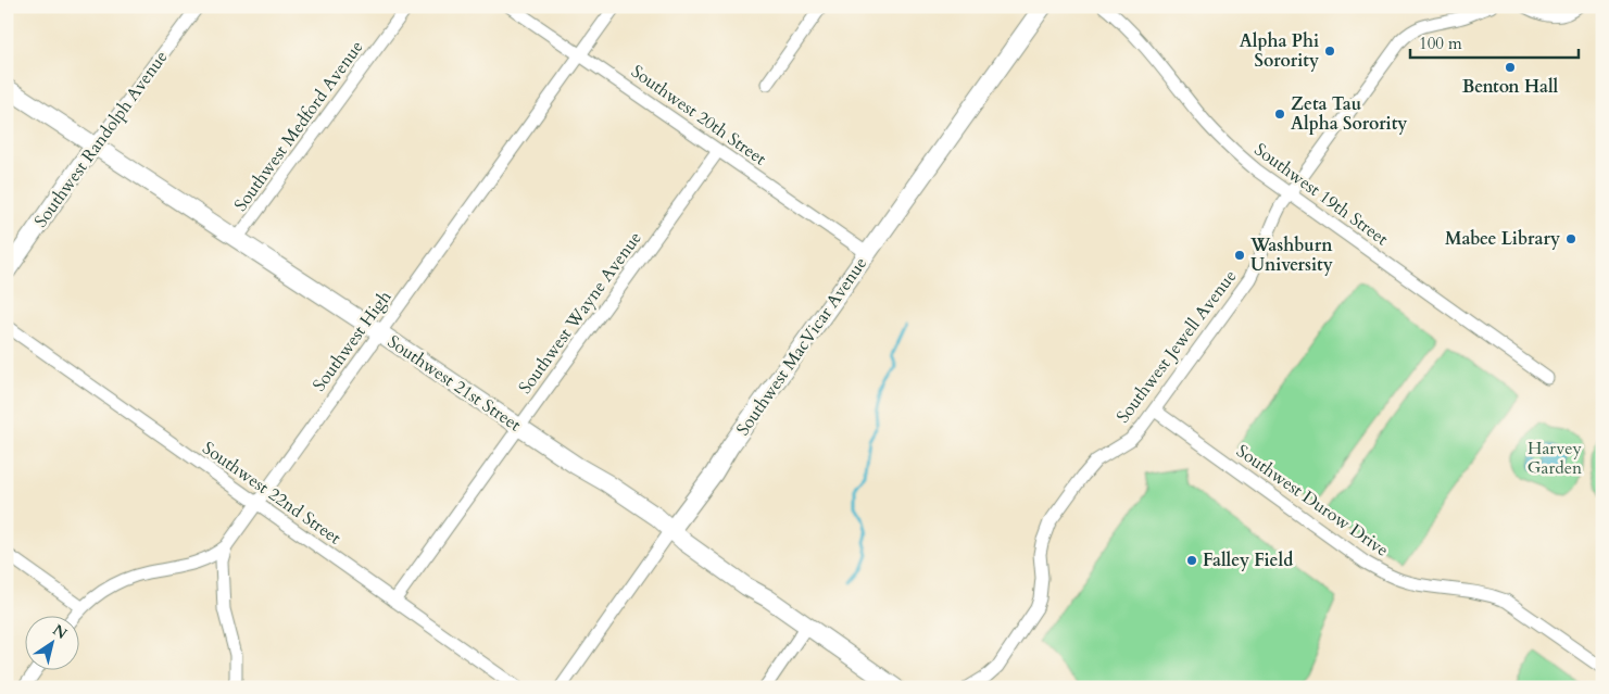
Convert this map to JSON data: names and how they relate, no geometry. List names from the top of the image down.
{
  "streets": {
    "main road": ["Southwest Randolph Avenue", "Southwest MacVicar Avenue", "Southwest 21st Street"],
    "street": [
      "Southwest 20th Street",
      "Southwest Medford Avenue",
      "Southwest 19th Street",
      "Southwest Wayne Avenue",
      "Southwest High",
      "Southwest Jewell Avenue",
      "Southwest 22nd Street",
      "Southwest Durow Drive"
    ]
  },
  "crossings": [
    ["Southwest 20th Street", "Southwest Wayne Avenue"],
    ["Southwest 20th Street", "Southwest High"],
    ["Southwest 20th Street", "Southwest MacVicar Avenue"],
    ["Southwest Medford Avenue", "Southwest 21st Street"],
    ["Southwest Randolph Avenue", "Southwest 21st Street"],
    ["Southwest 19th Street", "Southwest Jewell Avenue"],
    ["Southwest Wayne Avenue", "Southwest 21st Street"],
    ["Southwest Wayne Avenue", "Southwest 22nd Street"],
    ["Southwest High", "Southwest 21st Street"],
    ["Southwest High", "Southwest 22nd Street"],
    ["Southwest MacVicar Avenue", "Southwest 21st Street"],
    ["Southwest Jewell Avenue", "Southwest Durow Drive"]
  ],
  "parks": ["Harvey Garden"],
  "places": [
    "Alpha Phi Sorority",
    "Benton Hall",
    "Zeta Tau Alpha Sorority",
    "Mabee Library",
    "Washburn University",
    "Falley Field"
  ],
  "scale_bar": "100 m",
  "north": "top right"
}
